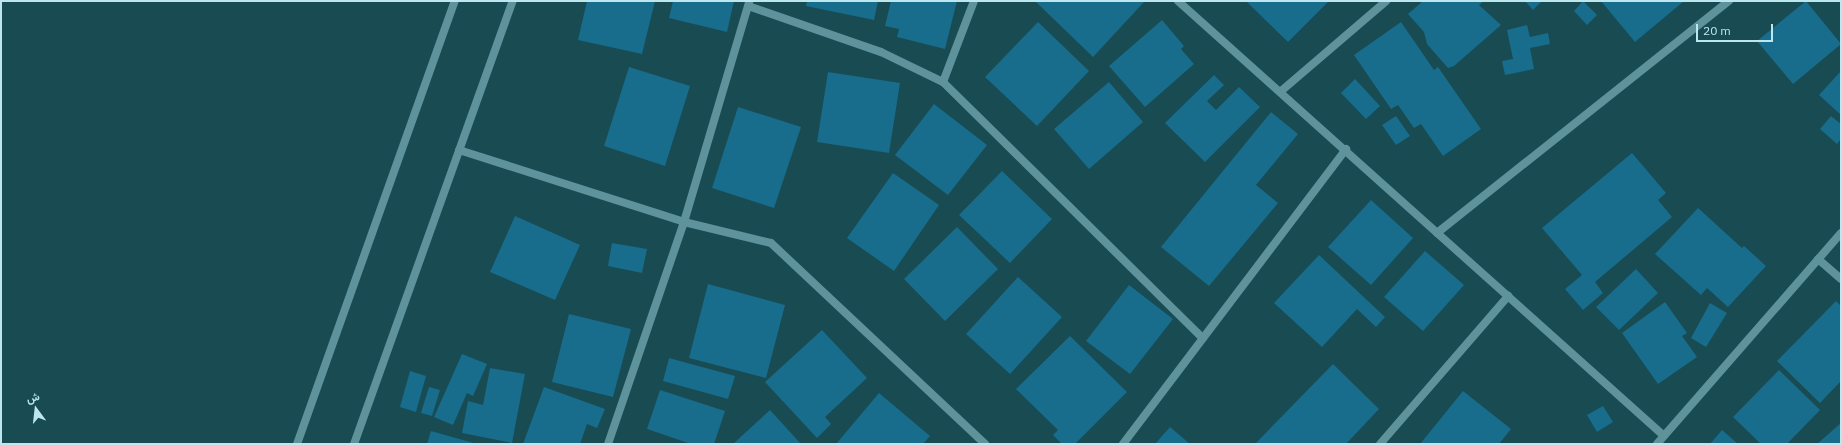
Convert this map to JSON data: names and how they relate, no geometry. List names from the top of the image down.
{
  "scale_bar": "20 m",
  "north": "top"
}
